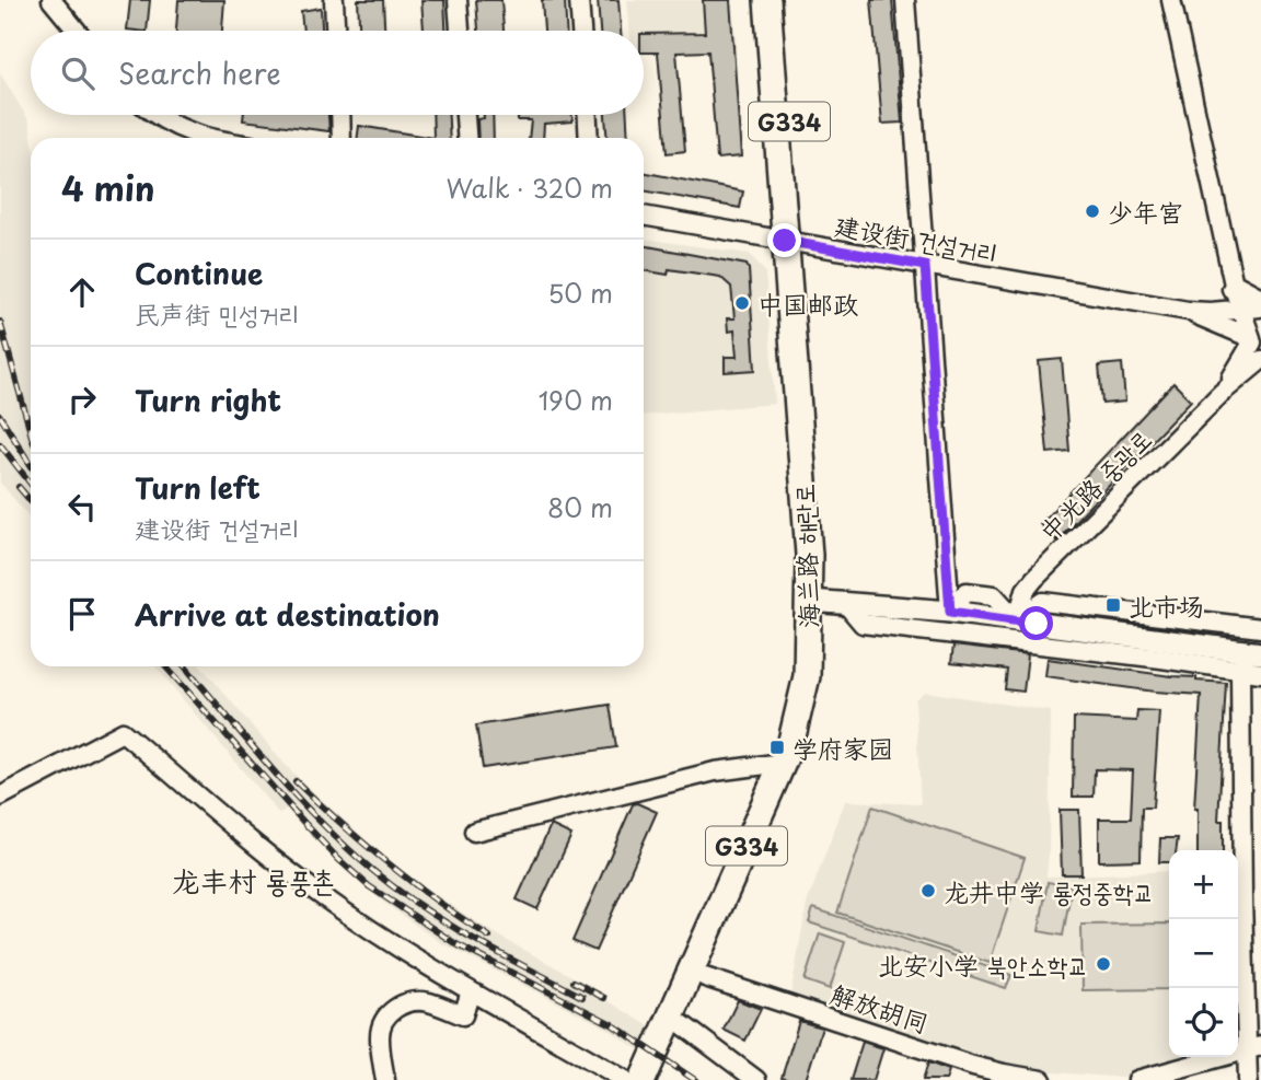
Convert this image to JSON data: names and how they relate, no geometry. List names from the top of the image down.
{
  "streets": {
    "highway": ["G334", "海兰路 해란로"],
    "street": ["建设街 건설거리", "中光路 중광로", "解放胡同"]
  },
  "crossings": [
    ["建设街 건설거리", "海兰路 해란로"],
    ["海兰路 해란로", "解放胡同"]
  ],
  "districts": ["龙丰村 룡풍촌"],
  "places": {
    "other": [
      "少年宫",
      "中国邮政",
      "龙井中学 룡정중학교",
      "北安小学 북안소학교"
    ],
    "transit": ["北市场", "学府家园"]
  },
  "page": {
    "search": "Search here",
    "heading": ["4 min", "Walk · 320 m"],
    "list": [
      ["Continue", "民声街 민성거리", "50 m"],
      ["Turn right", "190 m"],
      ["Turn left", "建设街 건설거리", "80 m"],
      "Arrive at destination"
    ],
    "map_buttons": ["+", "−"]
  }
}
